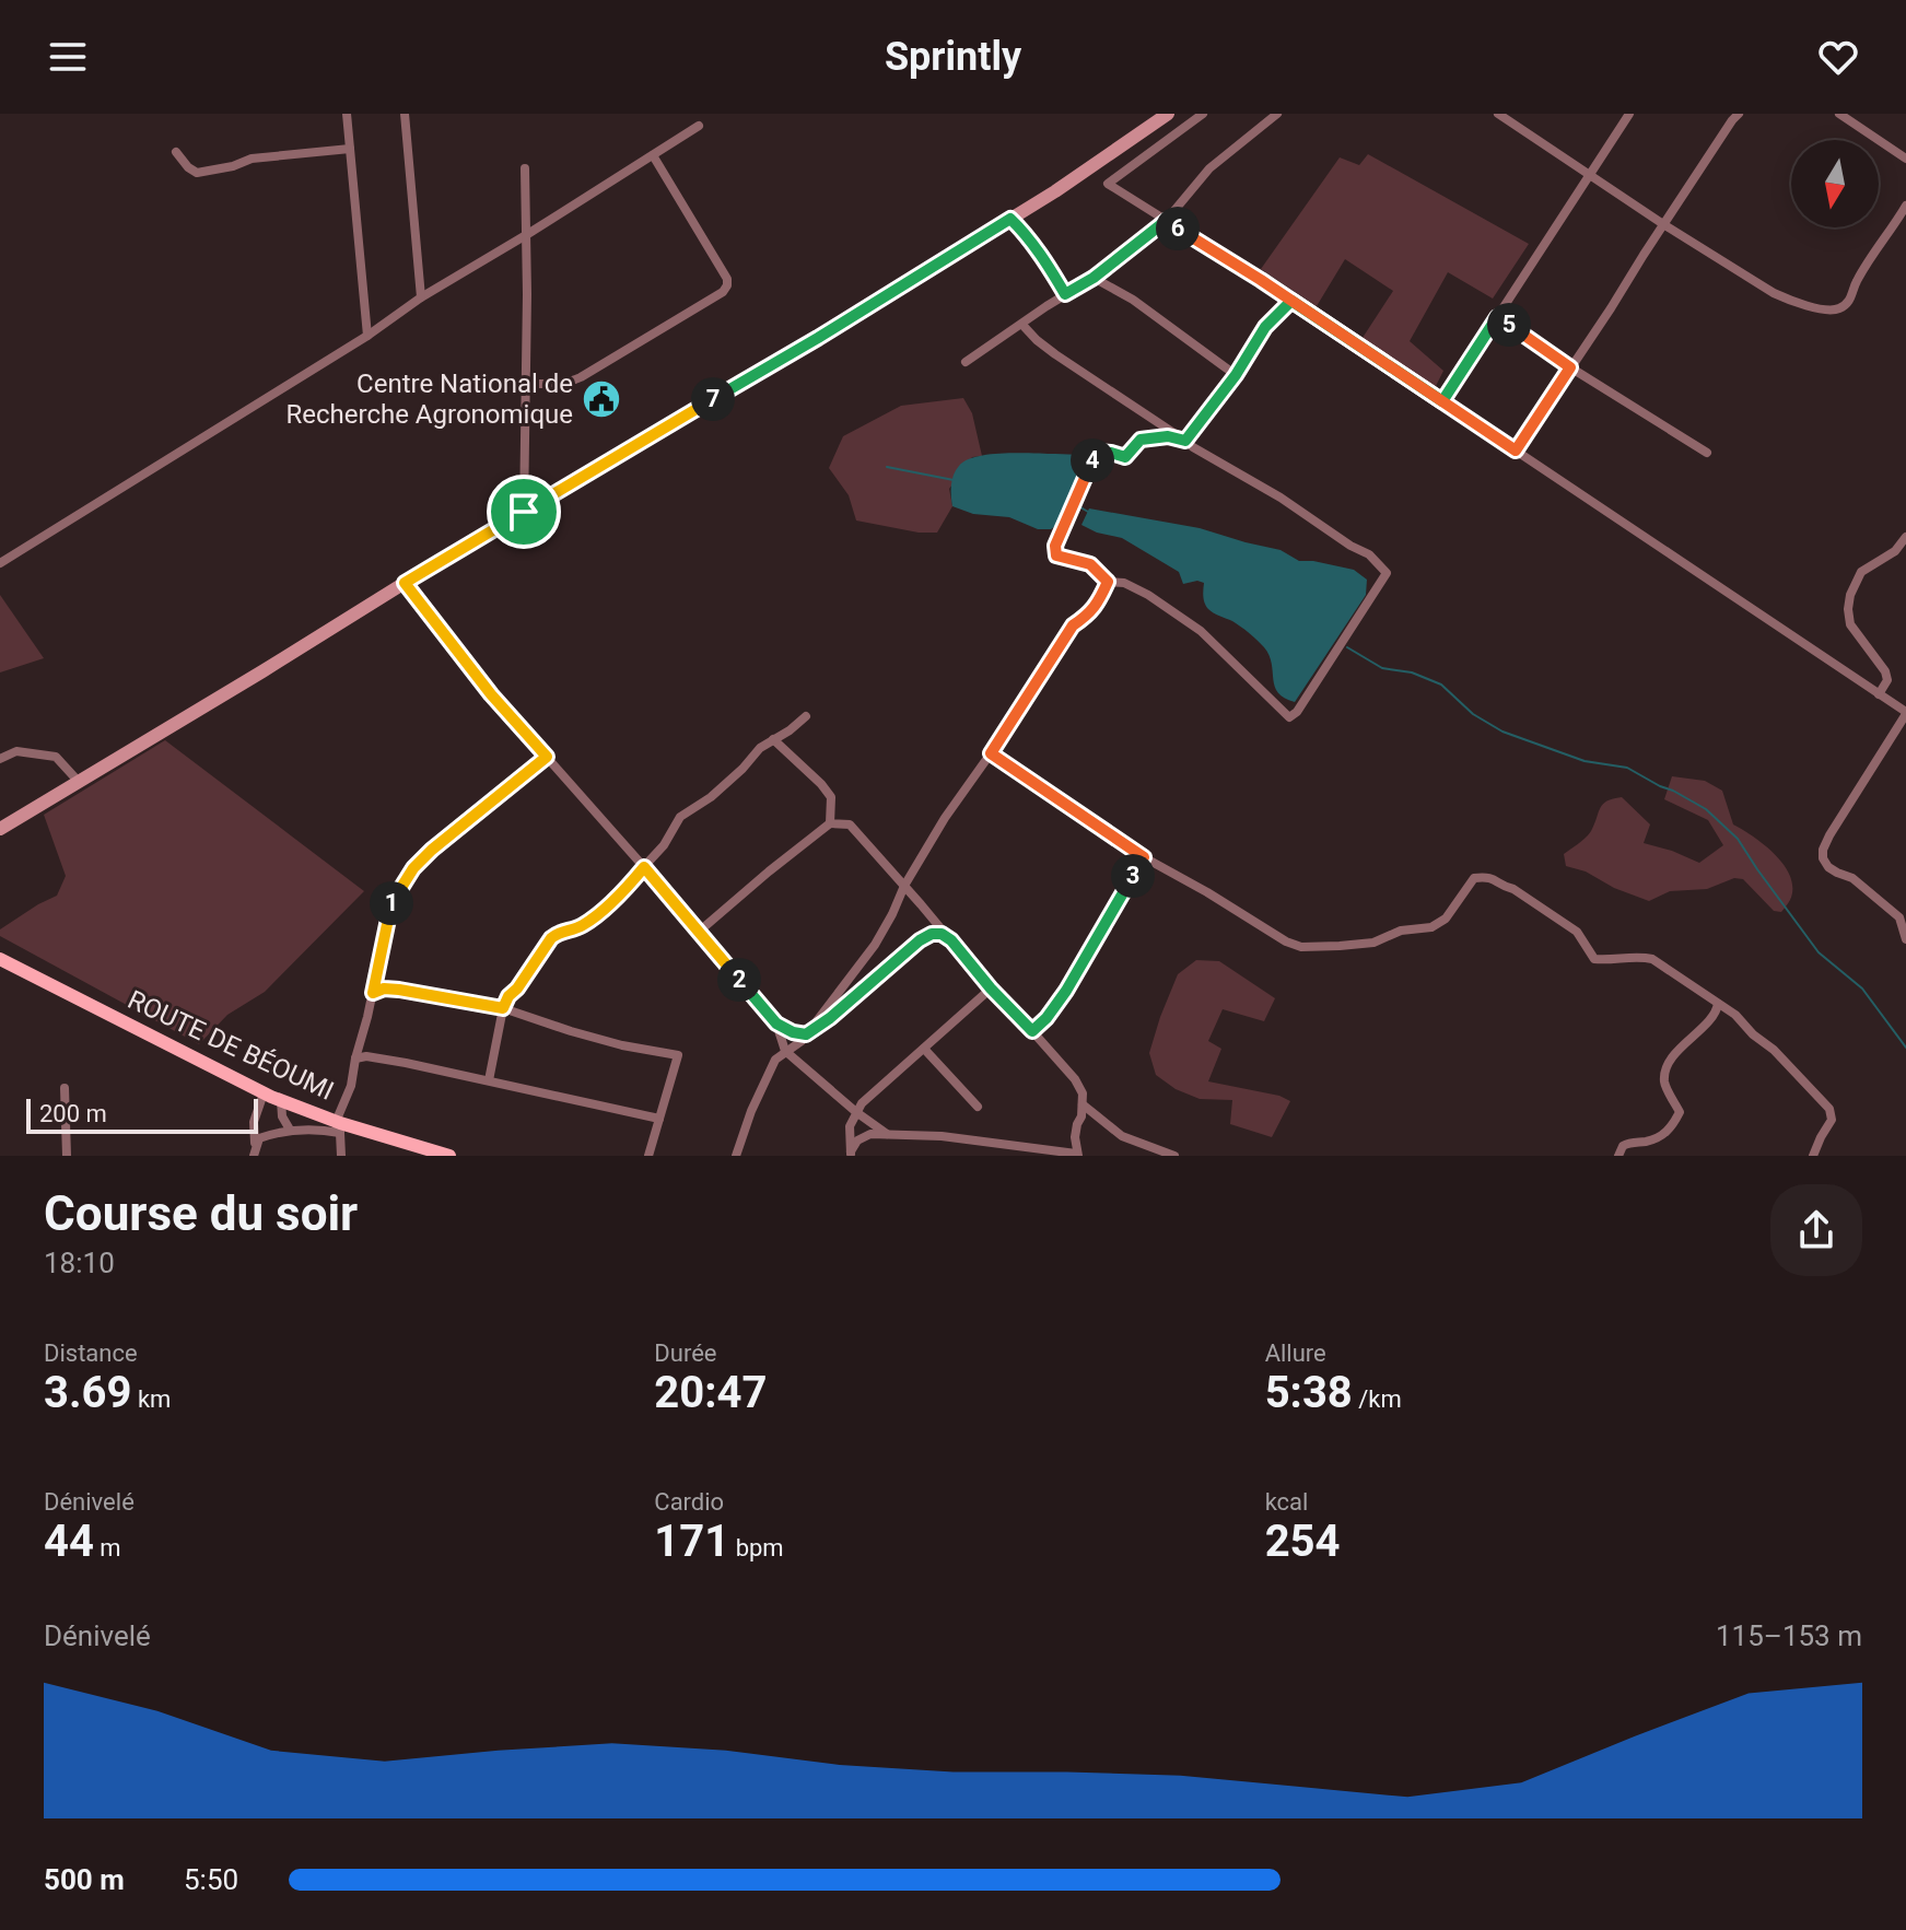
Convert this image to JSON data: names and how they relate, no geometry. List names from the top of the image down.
{
  "streets": {
    "main road": ["ROUTE DE BÉOUMI"]
  },
  "places": {
    "public building": ["Centre National de Recherche Agronomique"]
  },
  "scale_bar": "200 m",
  "north": "bottom",
  "page": {
    "header": "Sprintly",
    "pins": [
      "6",
      "5",
      "7",
      "4",
      "3",
      "1",
      "2"
    ],
    "scale": "200 m",
    "heading": ["Course du soir", "18:10"],
    "stats": [
      ["Distance", "3.69 km"],
      ["Durée", "20:47"],
      ["Allure", "5:38 /km"],
      ["Dénivelé", "44 m"],
      ["Cardio", "171 bpm"],
      ["kcal", "254"]
    ],
    "chart": ["Dénivelé", "115–153 m"],
    "list": [
      {
        "name": "500 m",
        "note": "5:50"
      }
    ]
  }
}
